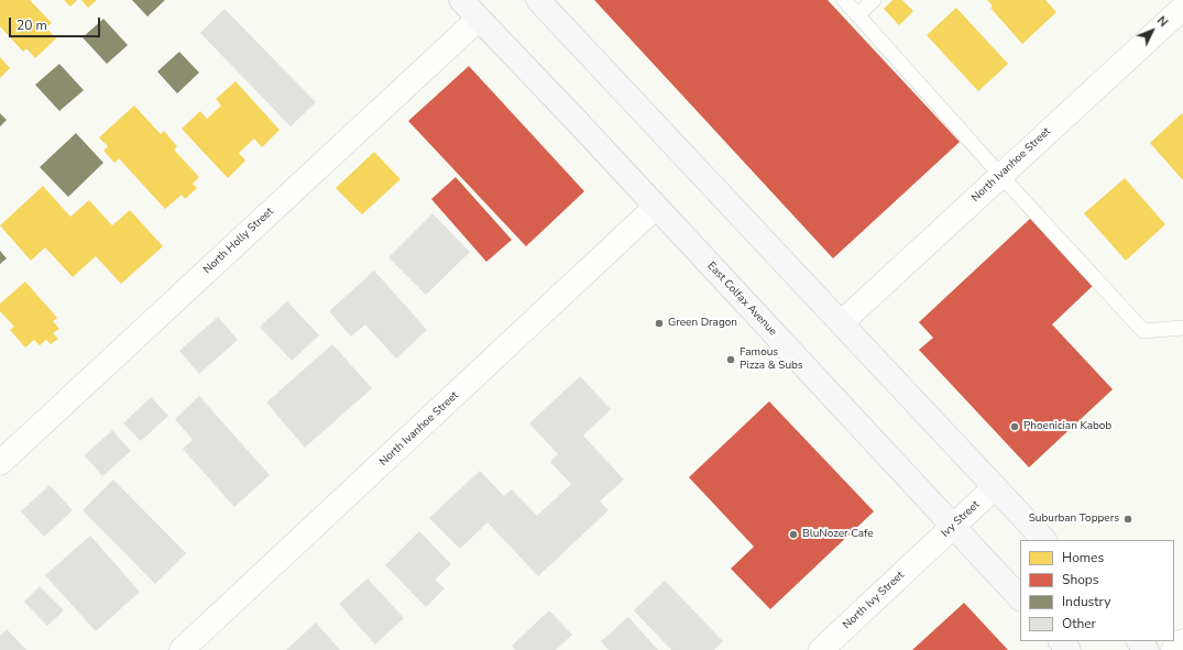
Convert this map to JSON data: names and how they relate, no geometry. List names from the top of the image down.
{
  "streets": {
    "main road": ["East Colfax Avenue"],
    "street": [
      "North Ivanhoe Street",
      "North Holly Street",
      "Ivy Street",
      "North Ivy Street"
    ]
  },
  "crossings": [
    ["North Ivanhoe Street", "East Colfax Avenue"],
    ["North Holly Street", "East Colfax Avenue"],
    ["East Colfax Avenue", "Ivy Street"],
    ["Ivy Street", "North Ivy Street"]
  ],
  "places": [
    "Green Dragon",
    "Famous Pizza & Subs",
    "Phoenician Kabob",
    "Suburban Toppers",
    "BluNozer Cafe"
  ],
  "legend": [
    "Homes",
    "Shops",
    "Industry",
    "Other"
  ],
  "scale_bar": "20 m",
  "north": "top right"
}
